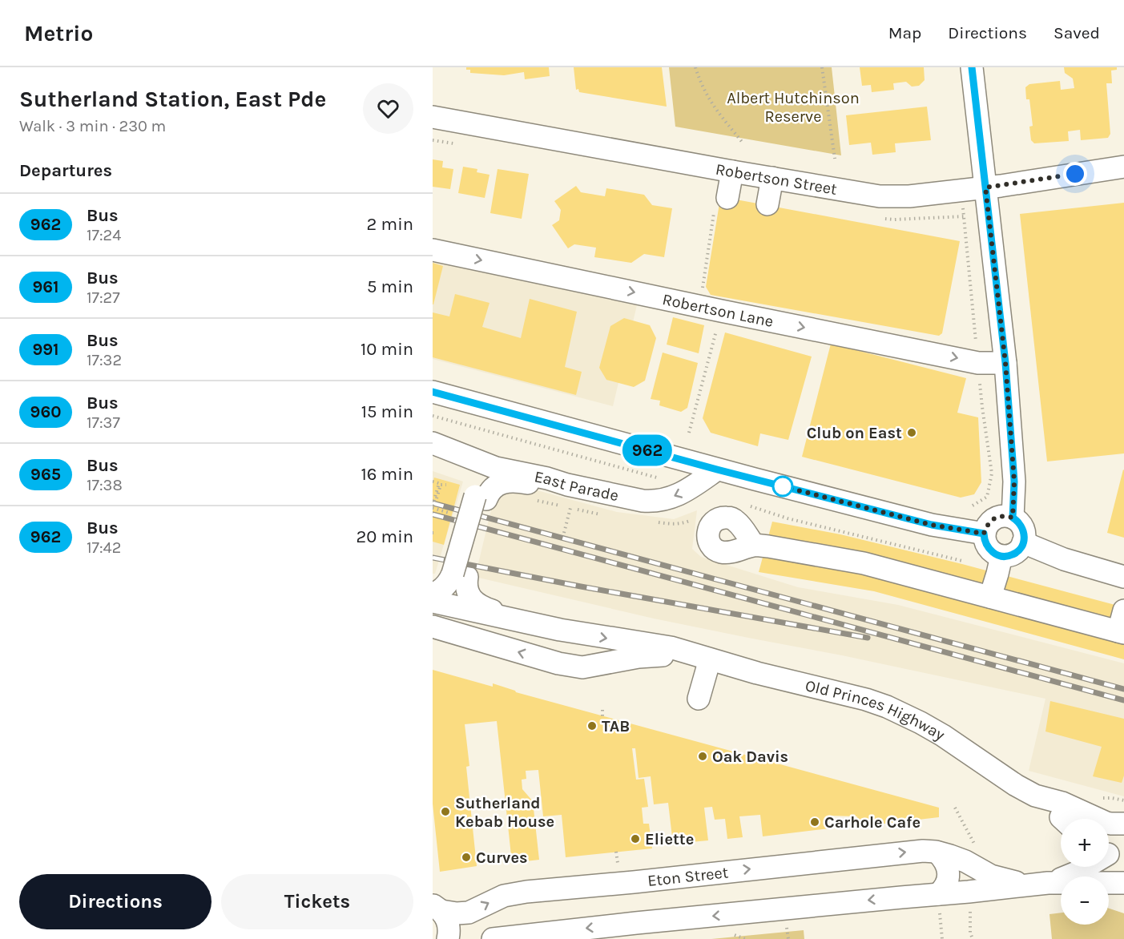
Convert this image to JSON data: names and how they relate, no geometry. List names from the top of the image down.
{
  "streets": {
    "street": [
      "Robertson Street",
      "Robertson Lane",
      "East Parade",
      "Old Princes Highway",
      "Eton Street"
    ]
  },
  "parks": ["Albert Hutchinson Reserve"],
  "places": [
    "Club on East",
    "TAB",
    "Oak Davis",
    "Sutherland Kebab House",
    "Carhole Cafe",
    "Eliette",
    "Curves"
  ],
  "lines": ["bus line 962"],
  "page": {
    "header": "Metrio",
    "nav": ["Map", "Directions", "Saved"],
    "heading": [
      ["Sutherland Station, East Pde", "Walk · 3 min · 230 m"],
      "Departures"
    ],
    "on_map": "962",
    "list": [
      {
        "mark": "962",
        "name": "Bus",
        "note": "17:24",
        "value": "2 min"
      },
      {
        "mark": "961",
        "name": "Bus",
        "note": "17:27",
        "value": "5 min"
      },
      {
        "mark": "991",
        "name": "Bus",
        "note": "17:32",
        "value": "10 min"
      },
      {
        "mark": "960",
        "name": "Bus",
        "note": "17:37",
        "value": "15 min"
      },
      {
        "mark": "965",
        "name": "Bus",
        "note": "17:38",
        "value": "16 min"
      },
      {
        "mark": "962",
        "name": "Bus",
        "note": "17:42",
        "value": "20 min"
      }
    ],
    "map_buttons": ["+", "−"],
    "buttons": ["Directions", "Tickets"]
  }
}
